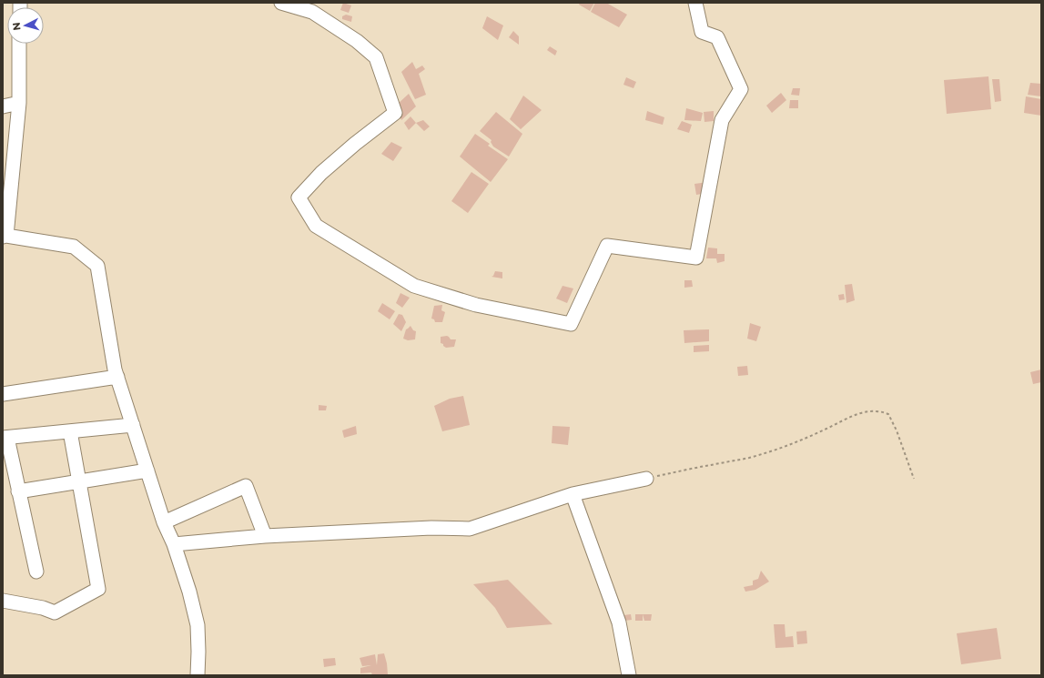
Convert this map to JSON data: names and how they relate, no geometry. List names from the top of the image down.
{
  "north": "left"
}
